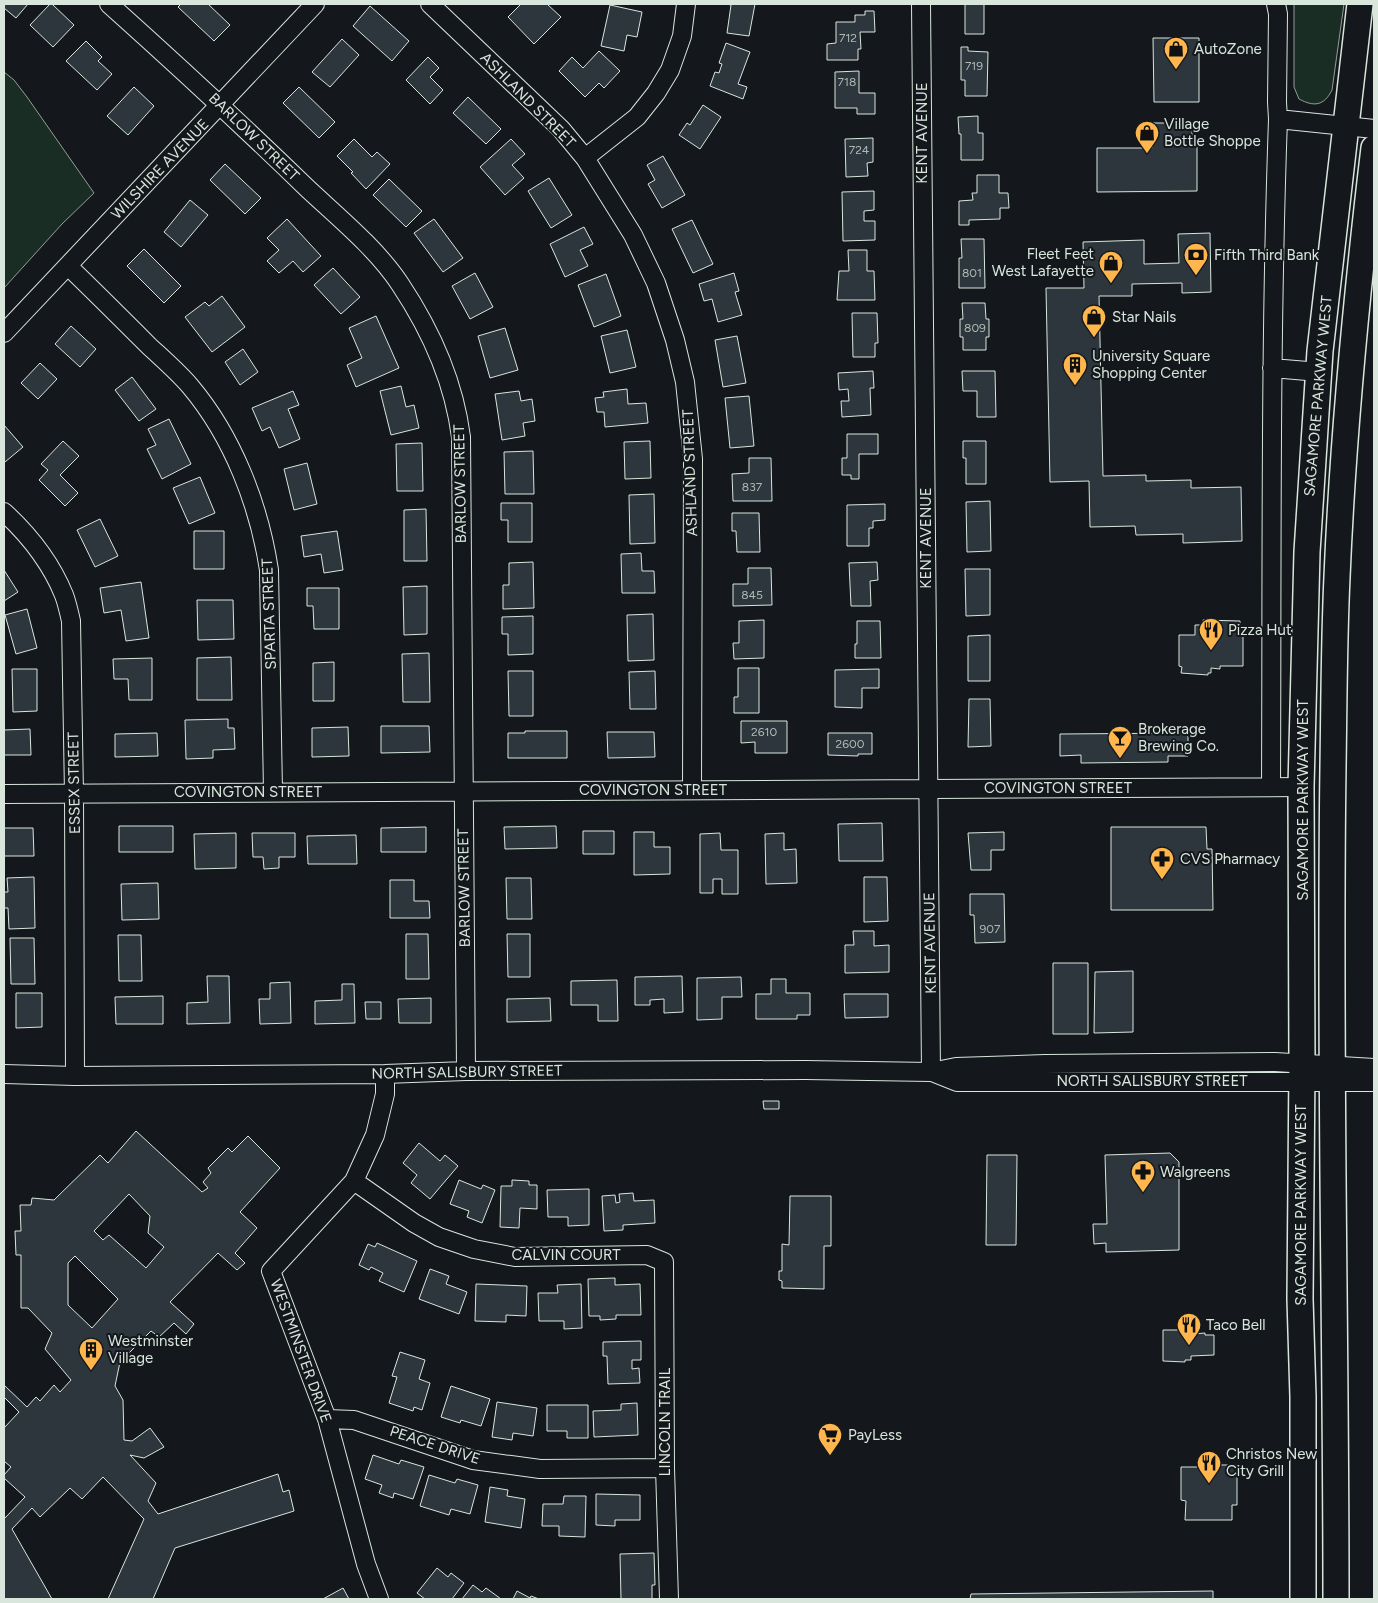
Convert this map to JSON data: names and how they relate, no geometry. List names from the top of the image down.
{
  "streets": {
    "highway": ["SAGAMORE PARKWAY WEST"],
    "street": [
      "ASHLAND STREET",
      "KENT AVENUE",
      "BARLOW STREET",
      "WILSHIRE AVENUE",
      "SPARTA STREET",
      "ESSEX STREET",
      "COVINGTON STREET",
      "NORTH SALISBURY STREET",
      "CALVIN COURT",
      "WESTMINSTER DRIVE",
      "LINCOLN TRAIL",
      "PEACE DRIVE"
    ]
  },
  "crossings": [
    ["ASHLAND STREET", "COVINGTON STREET"],
    ["KENT AVENUE", "COVINGTON STREET"],
    ["KENT AVENUE", "NORTH SALISBURY STREET"],
    ["BARLOW STREET", "WILSHIRE AVENUE"],
    ["BARLOW STREET", "COVINGTON STREET"],
    ["BARLOW STREET", "NORTH SALISBURY STREET"],
    ["WILSHIRE AVENUE", "SPARTA STREET"],
    ["SAGAMORE PARKWAY WEST", "COVINGTON STREET"],
    ["SAGAMORE PARKWAY WEST", "NORTH SALISBURY STREET"],
    ["SPARTA STREET", "COVINGTON STREET"],
    ["ESSEX STREET", "COVINGTON STREET"],
    ["ESSEX STREET", "NORTH SALISBURY STREET"],
    ["NORTH SALISBURY STREET", "WESTMINSTER DRIVE"],
    ["CALVIN COURT", "WESTMINSTER DRIVE"],
    ["CALVIN COURT", "LINCOLN TRAIL"],
    ["WESTMINSTER DRIVE", "PEACE DRIVE"],
    ["LINCOLN TRAIL", "PEACE DRIVE"]
  ],
  "places": {
    "shop": [
      "AutoZone",
      "Village Bottle Shoppe",
      "Fleet Feet West Lafayette",
      "Star Nails"
    ],
    "bank": ["Fifth Third Bank"],
    "building": ["University Square Shopping Center", "Westminster Village"],
    "restaurant": ["Pizza Hut", "Taco Bell", "Christos New City Grill"],
    "bar": ["Brokerage Brewing Co."],
    "pharmacy": ["CVS Pharmacy", "Walgreens"],
    "supermarket": ["PayLess"]
  },
  "house_numbers": [
    "712",
    "719",
    "718",
    "724",
    "801",
    "809",
    "837",
    "845",
    "2610",
    "2600",
    "907"
  ]
}
